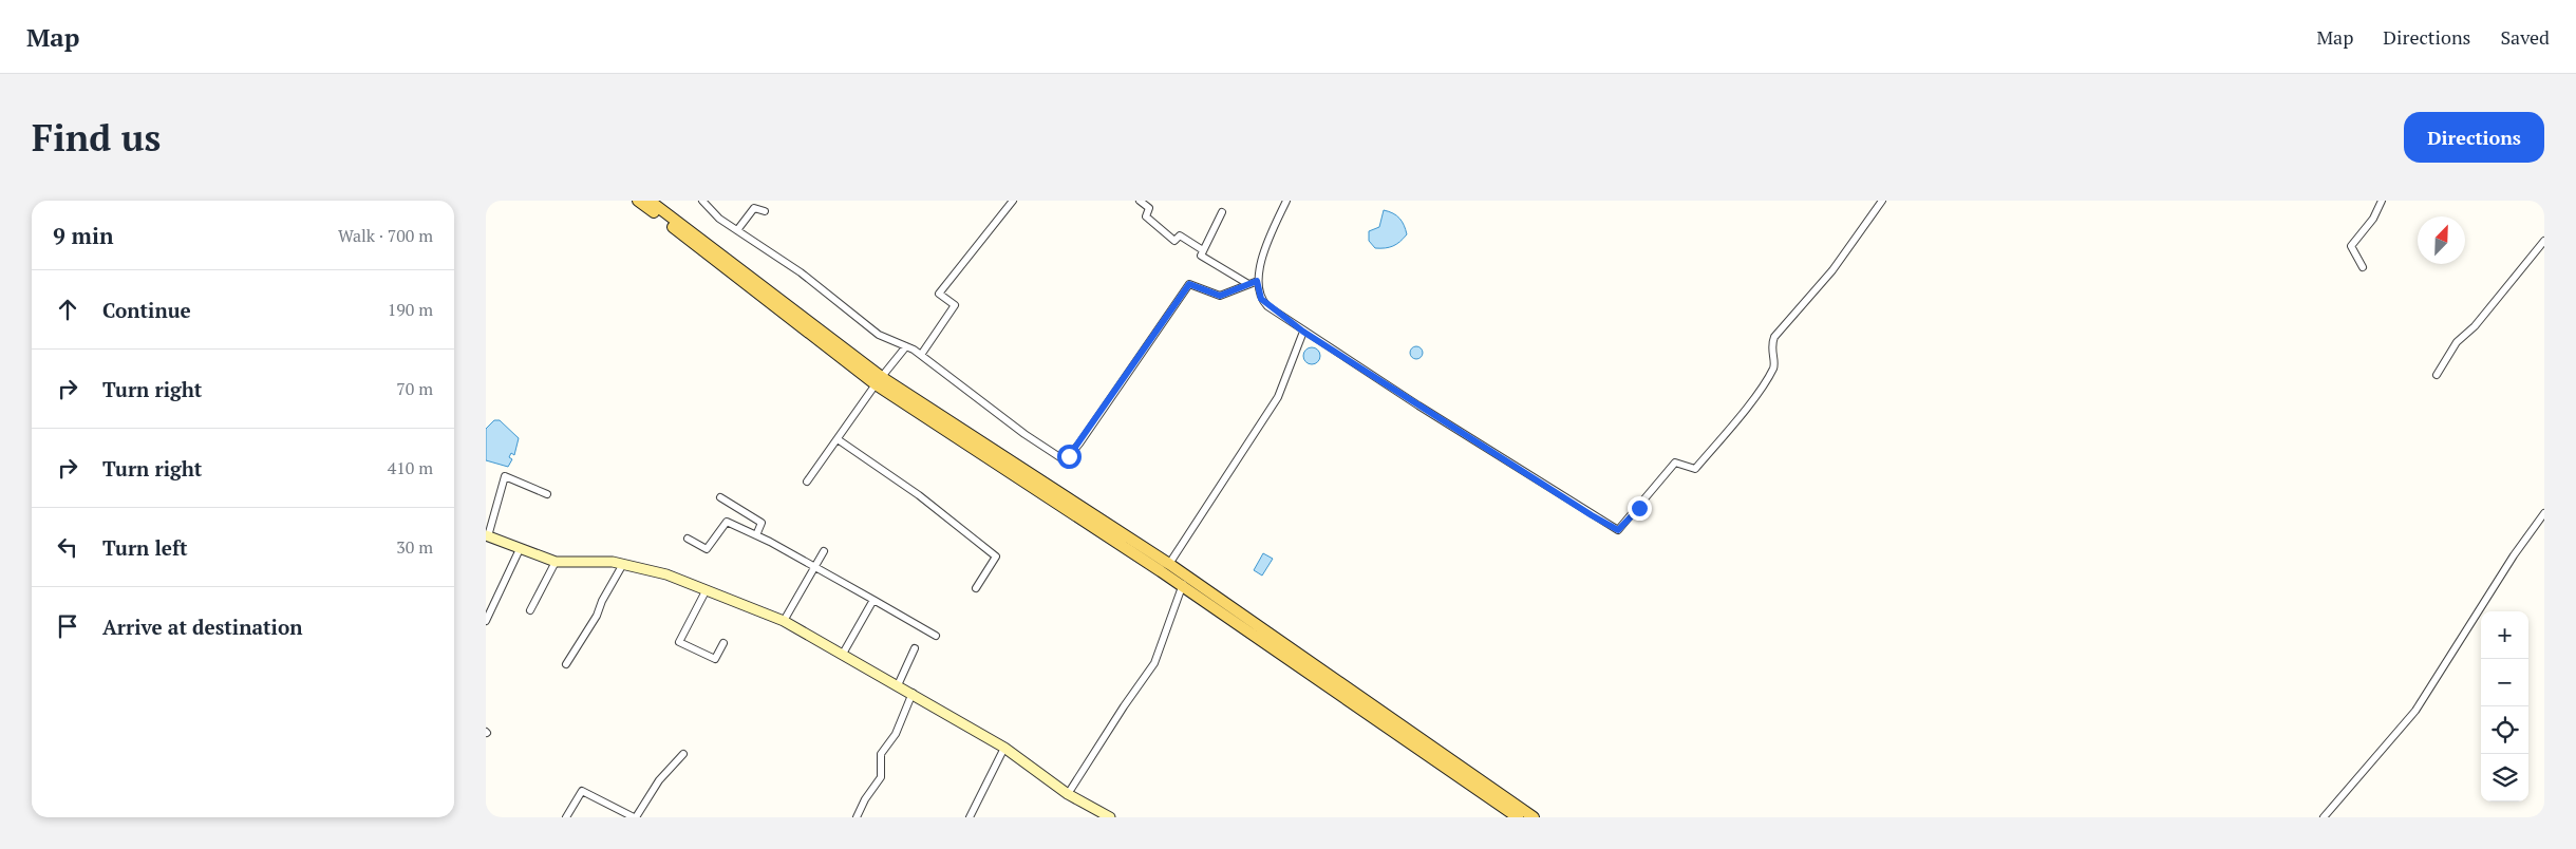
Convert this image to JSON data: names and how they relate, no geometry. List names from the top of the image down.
{
  "north": "top right",
  "page": {
    "header": "Map",
    "nav": ["Map", "Directions", "Saved"],
    "buttons": "Directions",
    "title": "Find us",
    "heading": ["9 min", "Walk · 700 m"],
    "list": [
      ["Continue", "190 m"],
      ["Turn right", "70 m"],
      ["Turn right", "410 m"],
      ["Turn left", "30 m"],
      "Arrive at destination"
    ],
    "map_buttons": ["+", "−"]
  }
}
